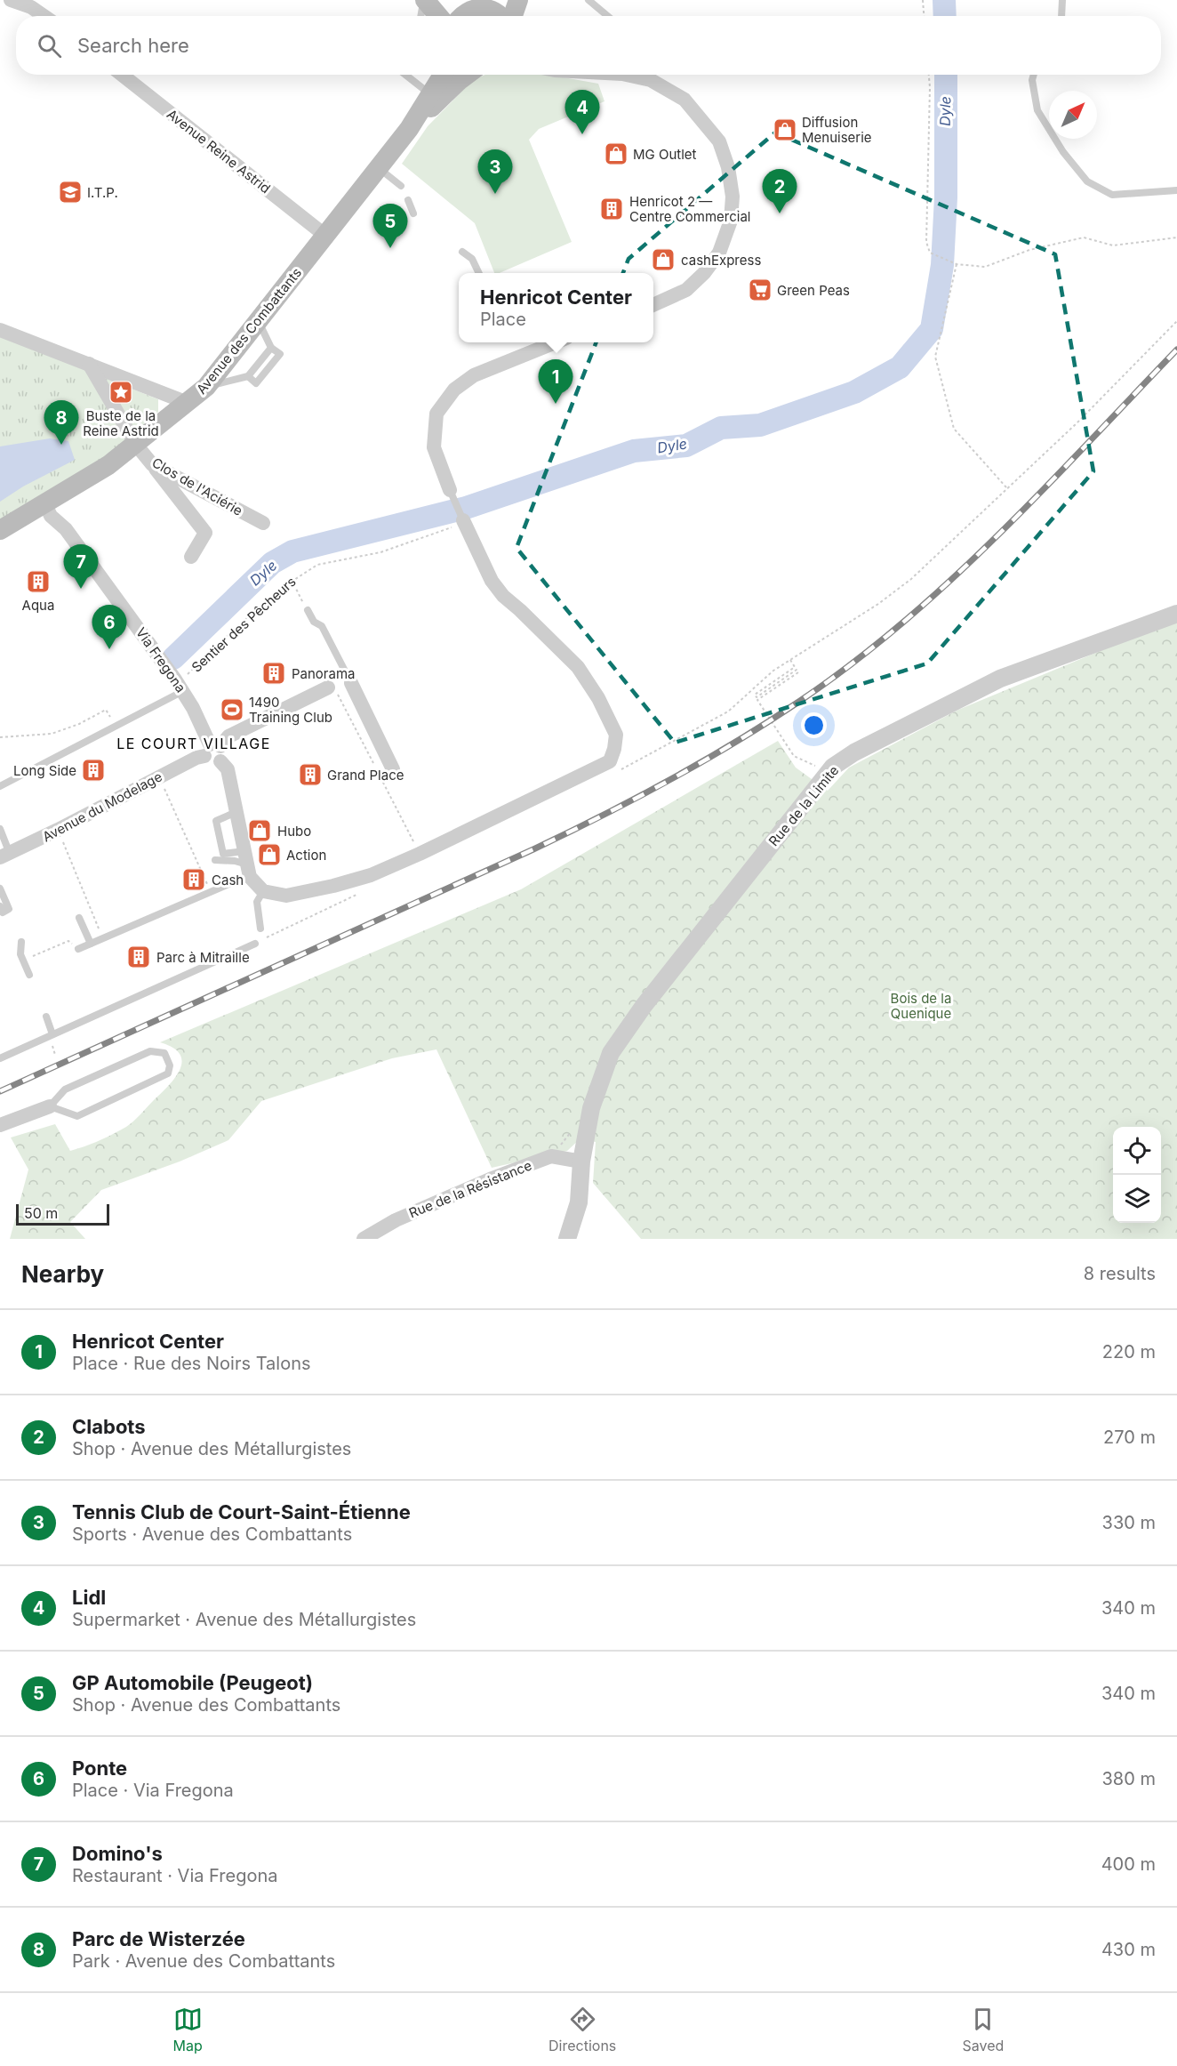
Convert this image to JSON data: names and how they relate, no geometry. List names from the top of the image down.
{
  "streets": {
    "main road": ["Avenue des Combattants"],
    "street": [
      "Avenue Reine Astrid",
      "Clos de l'Aciérie",
      "Via Fregona",
      "Rue de la Limite",
      "Avenue du Modelage",
      "Rue de la Résistance"
    ],
    "path": ["Sentier des Pêcheurs"]
  },
  "crossings": [
    ["Avenue Reine Astrid", "Avenue des Combattants"],
    ["Avenue des Combattants", "Clos de l'Aciérie"],
    ["Avenue des Combattants", "Via Fregona"],
    ["Sentier des Pêcheurs", "Via Fregona"],
    ["Via Fregona", "Avenue du Modelage"],
    ["Rue de la Limite", "Rue de la Résistance"]
  ],
  "districts": ["LE COURT VILLAGE"],
  "water": ["Dyle"],
  "parks": ["Bois de la Quenique"],
  "places": {
    "shop": [
      "Diffusion Menuiserie",
      "MG Outlet",
      "cashExpress",
      "Hubo",
      "Action"
    ],
    "school or university": ["I.T.P."],
    "building": [
      "Henricot 2 — Centre Commercial",
      "Aqua",
      "Panorama",
      "Long Side",
      "Grand Place",
      "Cash",
      "Parc à Mitraille"
    ],
    "supermarket": ["Green Peas"],
    "place": ["Buste de la Reine Astrid"],
    "sports": ["1490 Training Club"]
  },
  "scale_bar": "50 m",
  "north": "top right",
  "page": {
    "search": "Search here",
    "pins": [
      "4",
      "3",
      "2",
      "5",
      "1",
      "8",
      "7",
      "6"
    ],
    "popup": ["Henricot Center", "Place"],
    "scale": "50 m",
    "heading": ["Nearby", "8 results"],
    "list": [
      {
        "mark": "1",
        "name": "Henricot Center",
        "note": "Place · Rue des Noirs Talons",
        "value": "220 m"
      },
      {
        "mark": "2",
        "name": "Clabots",
        "note": "Shop · Avenue des Métallurgistes",
        "value": "270 m"
      },
      {
        "mark": "3",
        "name": "Tennis Club de Court-Saint-Étienne",
        "note": "Sports · Avenue des Combattants",
        "value": "330 m"
      },
      {
        "mark": "4",
        "name": "Lidl",
        "note": "Supermarket · Avenue des Métallurgistes",
        "value": "340 m"
      },
      {
        "mark": "5",
        "name": "GP Automobile (Peugeot)",
        "note": "Shop · Avenue des Combattants",
        "value": "340 m"
      },
      {
        "mark": "6",
        "name": "Ponte",
        "note": "Place · Via Fregona",
        "value": "380 m"
      },
      {
        "mark": "7",
        "name": "Domino's",
        "note": "Restaurant · Via Fregona",
        "value": "400 m"
      },
      {
        "mark": "8",
        "name": "Parc de Wisterzée",
        "note": "Park · Avenue des Combattants",
        "value": "430 m"
      }
    ],
    "nav": ["Map", "Directions", "Saved"]
  }
}
